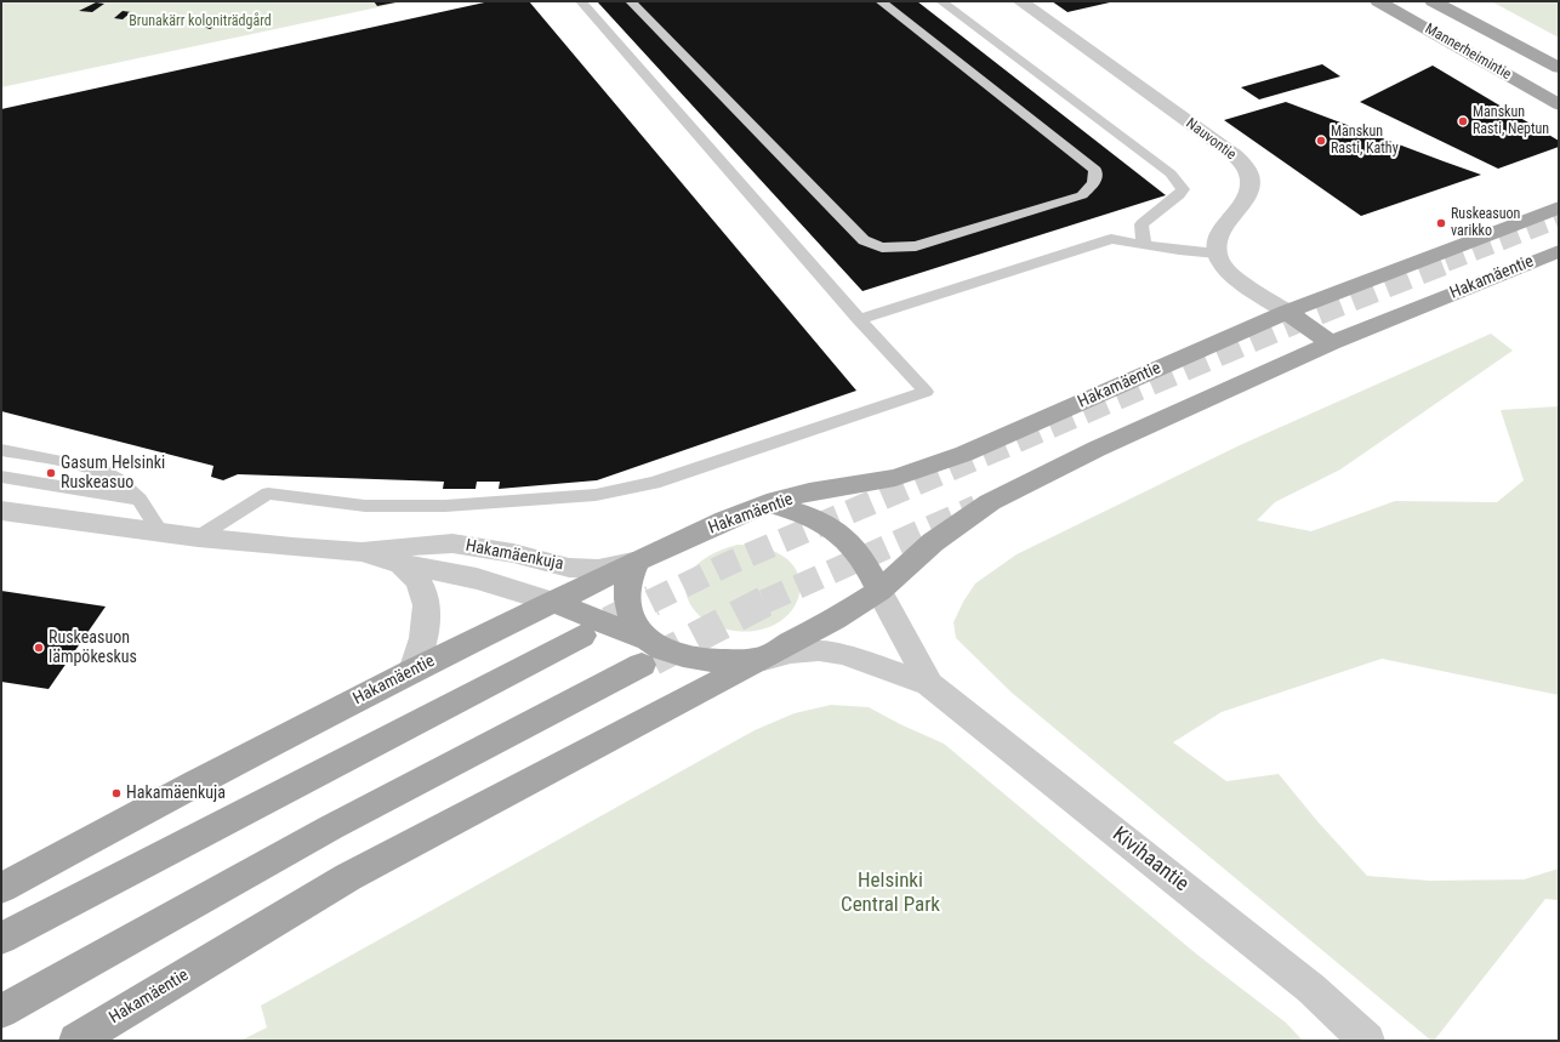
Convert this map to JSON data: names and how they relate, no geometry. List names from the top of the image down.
{
  "streets": {
    "main road": ["Mannerheimintie", "Hakamäentie"],
    "street": ["Nauvontie", "Hakamäenkuja", "Kivihaantie"]
  },
  "crossings": [
    ["Hakamäentie", "Hakamäenkuja"],
    ["Hakamäentie", "Kivihaantie"]
  ],
  "parks": ["Brunakärr koloniträdgård", "Helsinki Central Park"],
  "places": [
    "Manskun Rasti, Neptun",
    "Manskun Rasti, Kathy",
    "Ruskeasuon varikko",
    "Gasum Helsinki Ruskeasuo",
    "Ruskeasuon lämpökeskus",
    "Hakamäenkuja"
  ]
}
